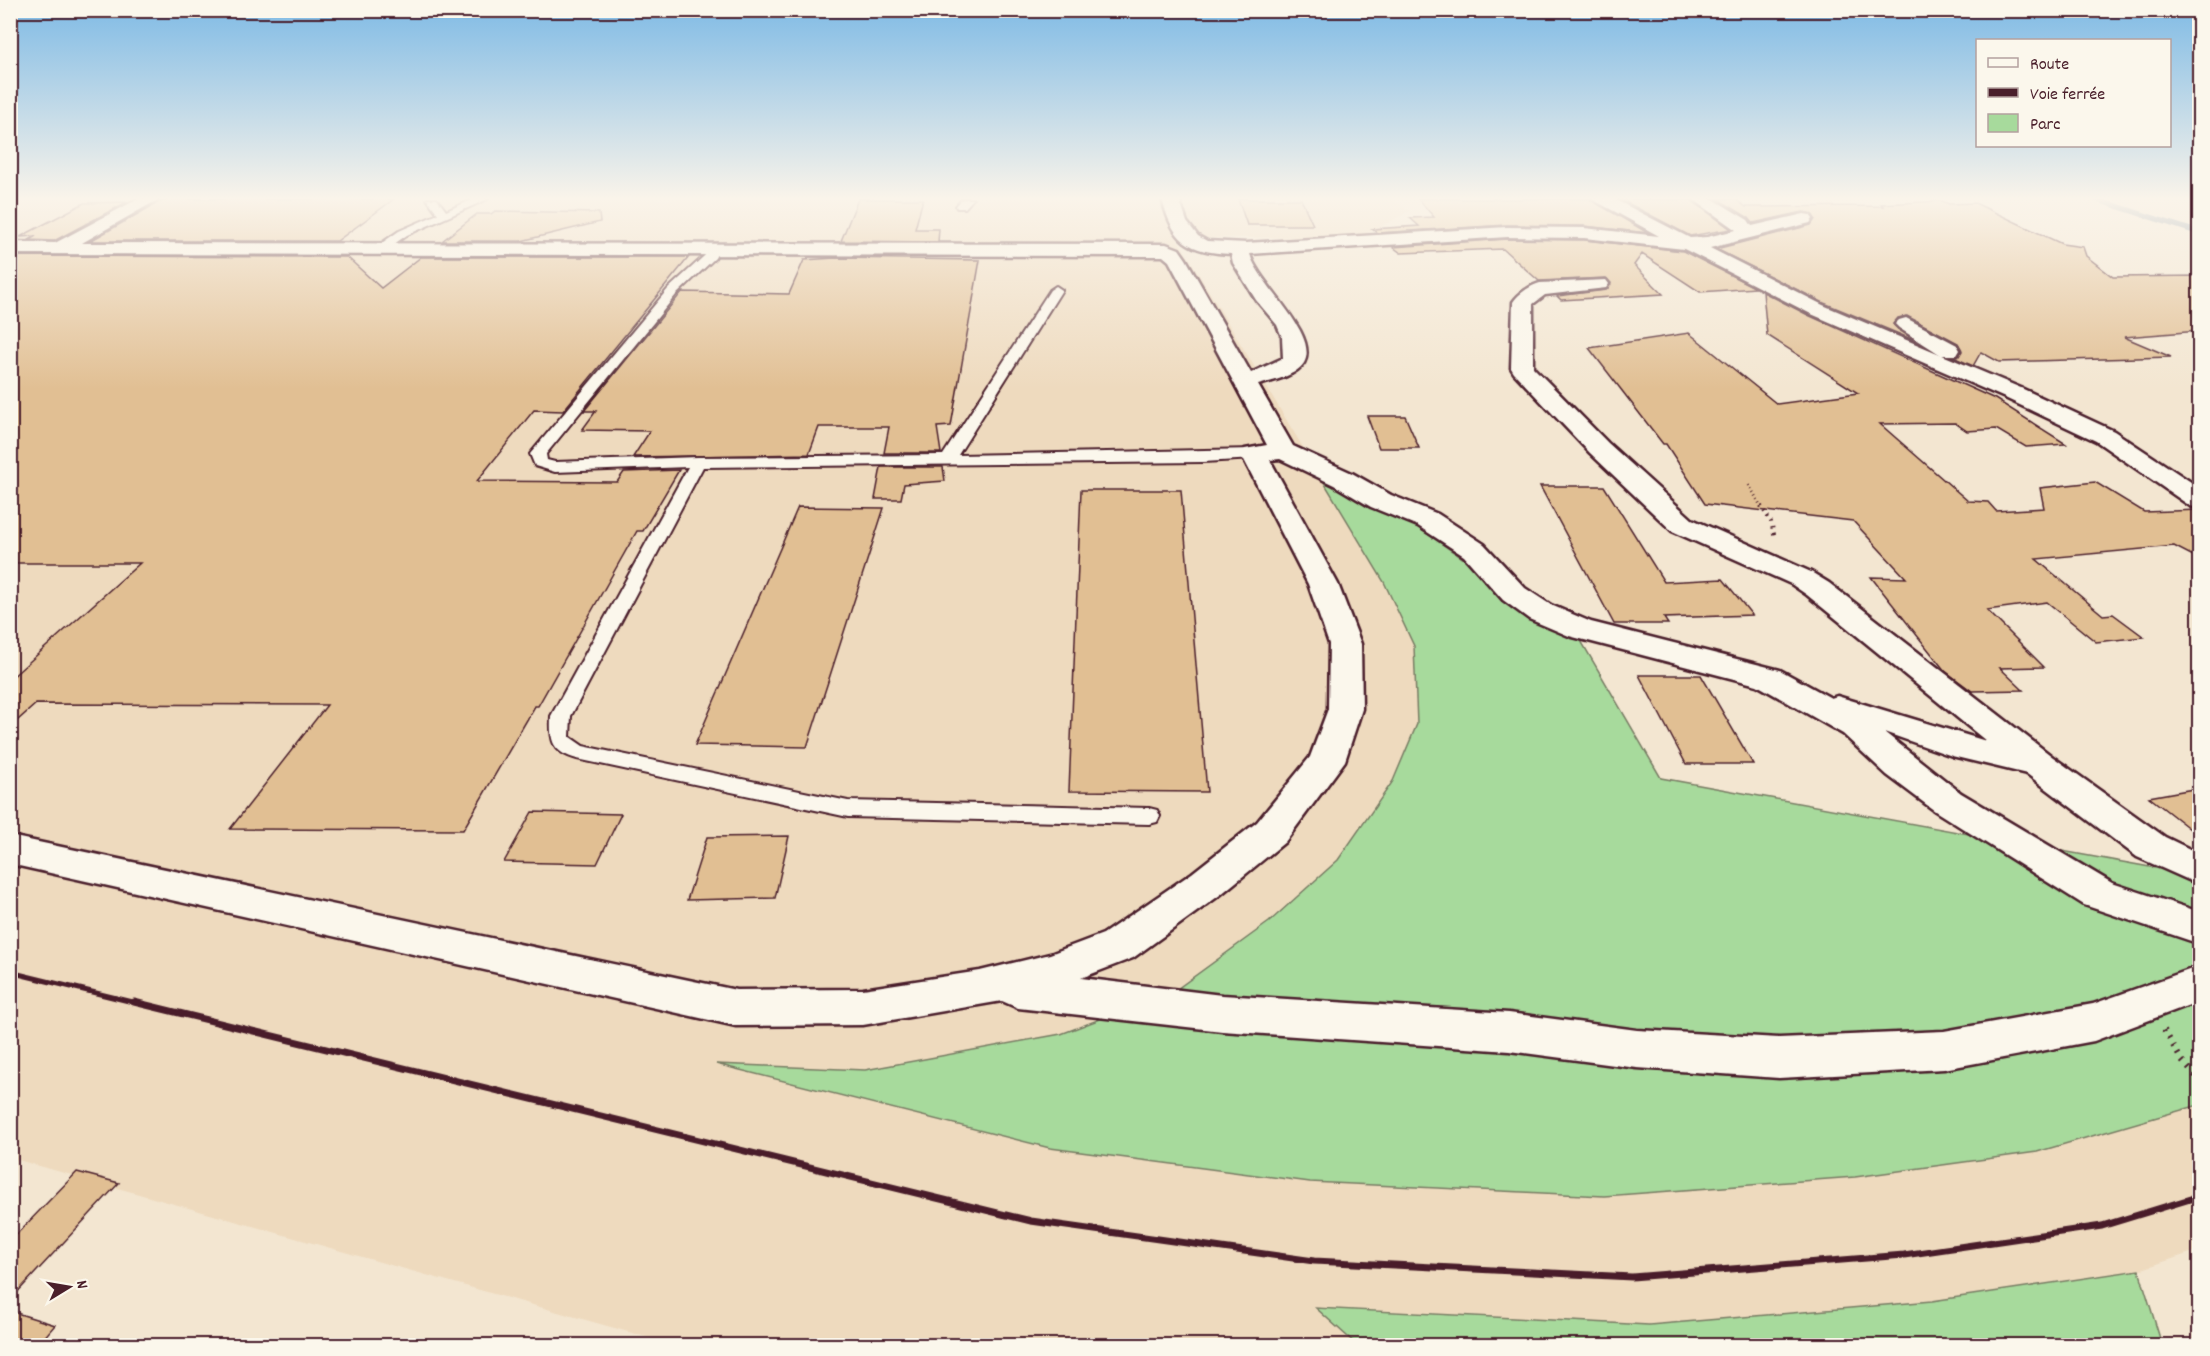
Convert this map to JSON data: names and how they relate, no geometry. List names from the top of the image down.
{
  "legend": ["Route", "Voie ferrée", "Parc"],
  "north": "right"
}
